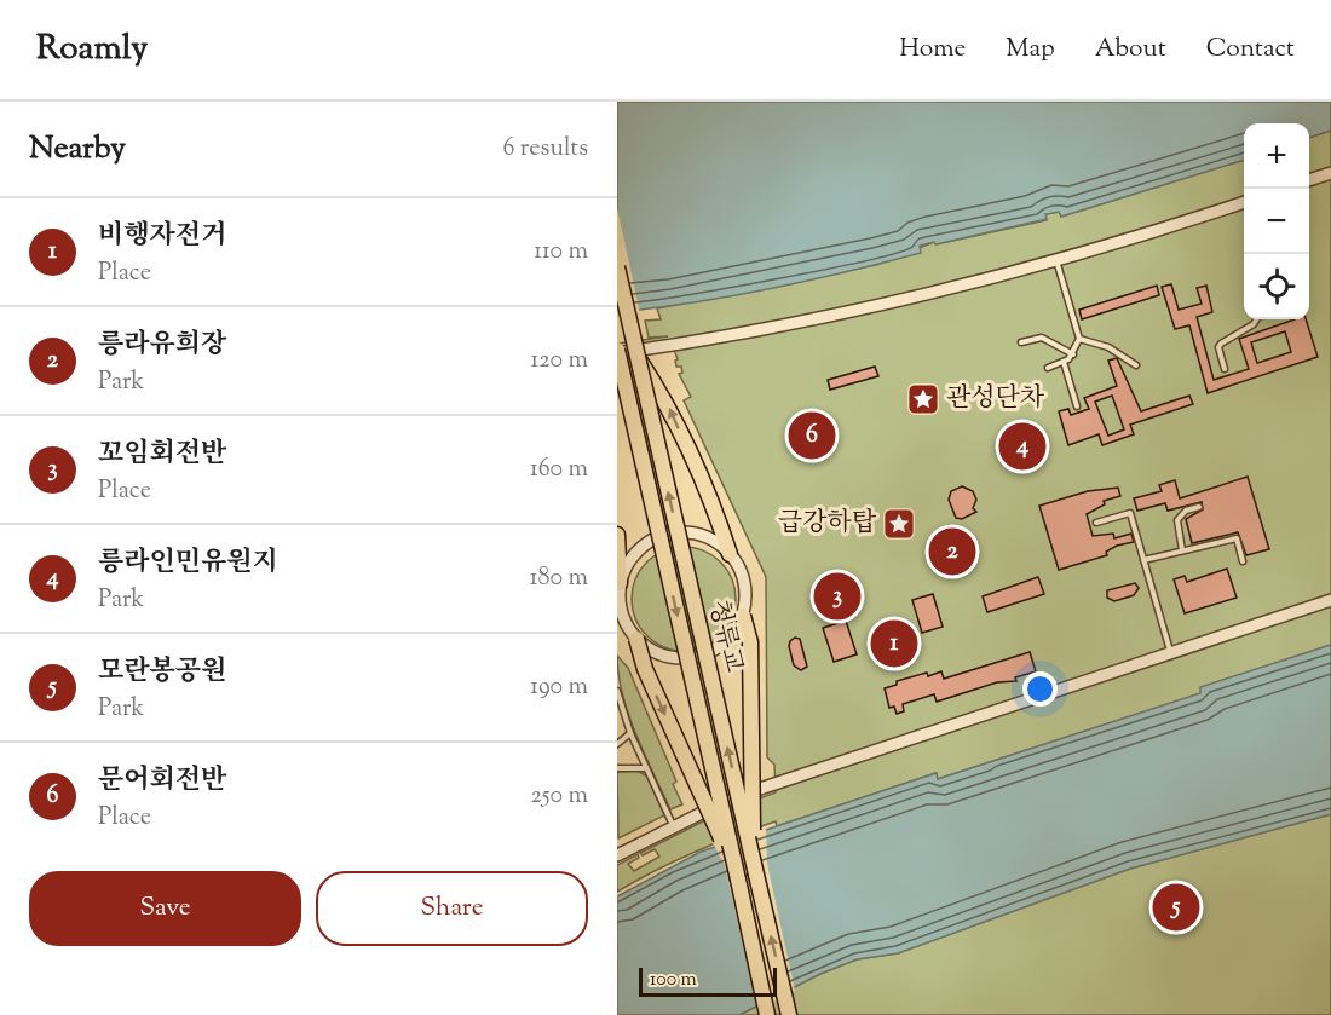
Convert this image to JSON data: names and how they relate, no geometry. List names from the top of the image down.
{
  "streets": {
    "main road": ["청류교"]
  },
  "places": {
    "place": ["관성단차", "급강하탑"]
  },
  "scale_bar": "100 m",
  "page": {
    "header": "Roamly",
    "nav": [
      "Home",
      "Map",
      "About",
      "Contact"
    ],
    "heading": ["Nearby", "6 results"],
    "map_buttons": ["+", "−"],
    "list": [
      {
        "mark": "1",
        "name": "비행자전거",
        "note": "Place",
        "value": "110 m"
      },
      {
        "mark": "2",
        "name": "릉라유희장",
        "note": "Park",
        "value": "120 m"
      },
      {
        "mark": "3",
        "name": "꼬임회전반",
        "note": "Place",
        "value": "160 m"
      },
      {
        "mark": "4",
        "name": "릉라인민유원지",
        "note": "Park",
        "value": "180 m"
      },
      {
        "mark": "5",
        "name": "모란봉공원",
        "note": "Park",
        "value": "190 m"
      },
      {
        "mark": "6",
        "name": "문어회전반",
        "note": "Place",
        "value": "250 m"
      }
    ],
    "pins": [
      "6",
      "4",
      "2",
      "3",
      "1",
      "5"
    ],
    "buttons": ["Save", "Share"],
    "scale": "100 m"
  }
}
